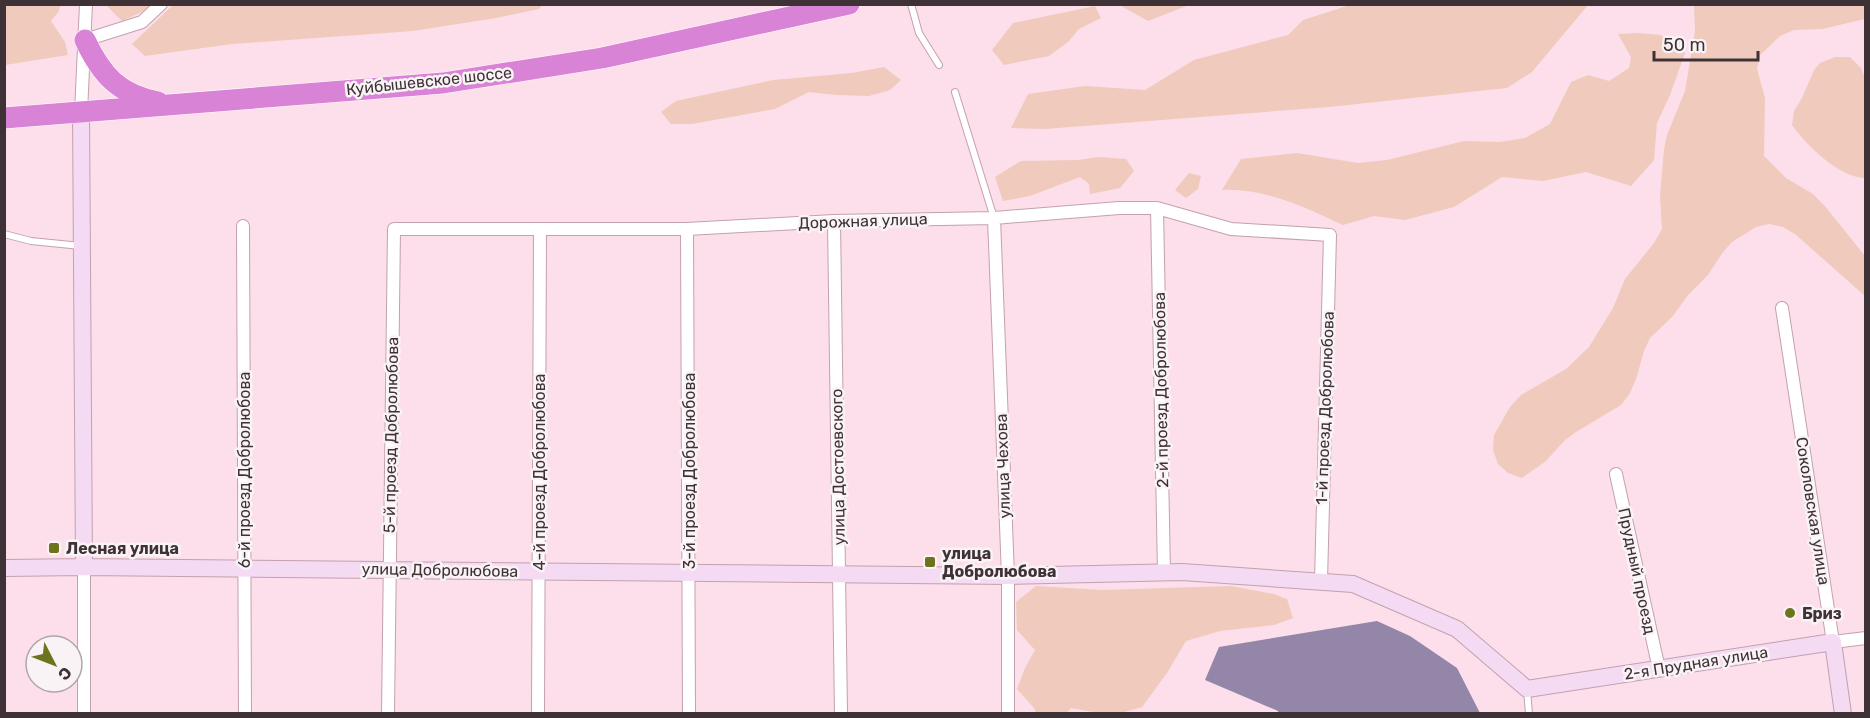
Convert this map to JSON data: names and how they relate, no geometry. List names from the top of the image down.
{
  "streets": {
    "highway": ["Куйбышевское шоссе"],
    "street": [
      "Дорожная улица",
      "2-й проезд Добролюбова",
      "1-й проезд Добролюбова",
      "5-й проезд Добролюбова",
      "улица Чехова",
      "улица Достоевского",
      "6-й проезд Добролюбова",
      "3-й проезд Добролюбова",
      "4-й проезд Добролюбова",
      "Соколовская улица",
      "улица Добролюбова",
      "Прудный проезд",
      "2-я Прудная улица"
    ]
  },
  "crossings": [
    ["Дорожная улица", "2-й проезд Добролюбова"],
    ["Дорожная улица", "1-й проезд Добролюбова"],
    ["Дорожная улица", "5-й проезд Добролюбова"],
    ["Дорожная улица", "улица Чехова"],
    ["Дорожная улица", "улица Достоевского"],
    ["Дорожная улица", "3-й проезд Добролюбова"],
    ["Дорожная улица", "4-й проезд Добролюбова"],
    ["2-й проезд Добролюбова", "улица Добролюбова"],
    ["1-й проезд Добролюбова", "улица Добролюбова"],
    ["5-й проезд Добролюбова", "улица Добролюбова"],
    ["улица Чехова", "улица Добролюбова"],
    ["улица Достоевского", "улица Добролюбова"],
    ["6-й проезд Добролюбова", "улица Добролюбова"],
    ["3-й проезд Добролюбова", "улица Добролюбова"],
    ["4-й проезд Добролюбова", "улица Добролюбова"],
    ["Соколовская улица", "2-я Прудная улица"],
    ["улица Добролюбова", "2-я Прудная улица"],
    ["Прудный проезд", "2-я Прудная улица"]
  ],
  "places": {
    "transit": ["Лесная улица", "улица Добролюбова"],
    "other": ["Бриз"]
  },
  "scale_bar": "50 m",
  "north": "bottom right"
}
